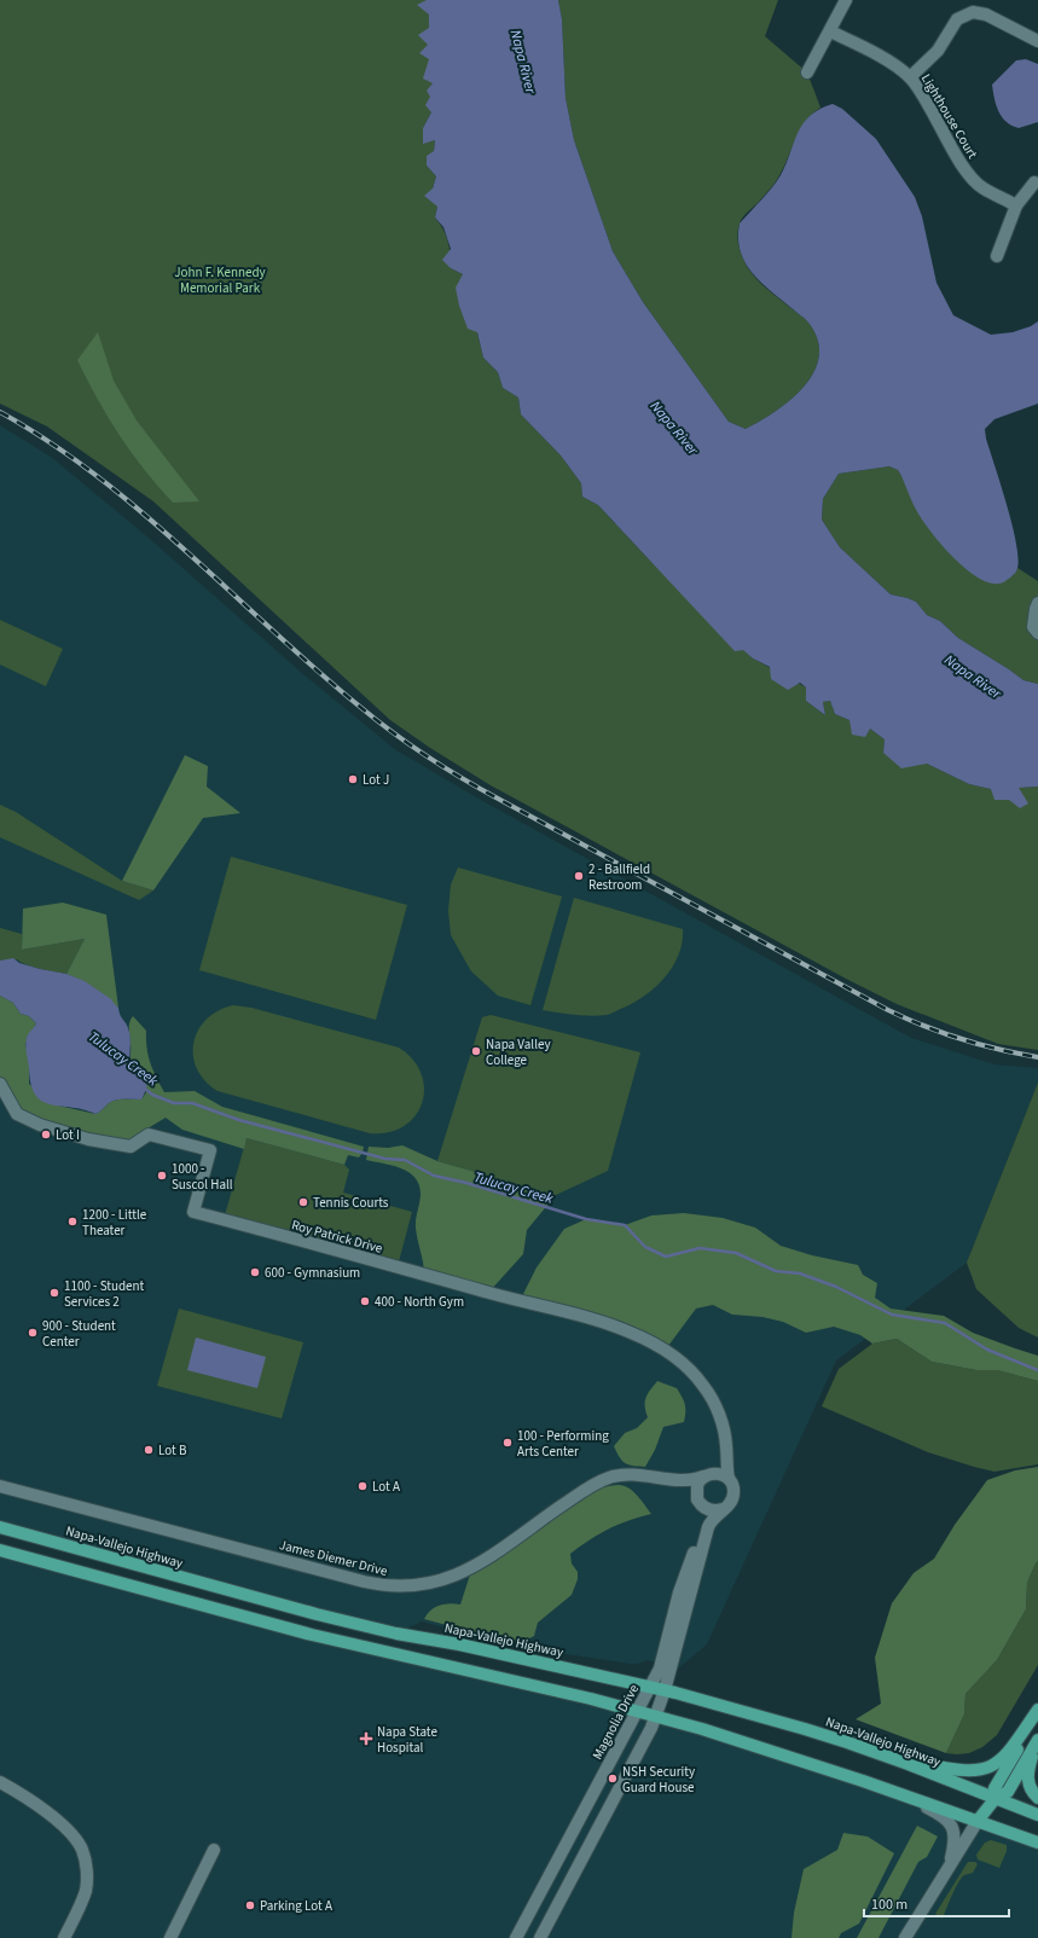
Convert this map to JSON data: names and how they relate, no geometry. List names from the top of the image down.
{
  "streets": {
    "main road": ["Napa-Vallejo Highway"],
    "street": [
      "Lighthouse Court",
      "Roy Patrick Drive",
      "James Diemer Drive",
      "Magnolia Drive"
    ]
  },
  "crossings": [
    ["Roy Patrick Drive", "James Diemer Drive"],
    ["Roy Patrick Drive", "Magnolia Drive"],
    ["Napa-Vallejo Highway", "Magnolia Drive"],
    ["James Diemer Drive", "Magnolia Drive"]
  ],
  "water": ["Napa River", "Tulucay Creek"],
  "parks": ["John F. Kennedy Memorial Park"],
  "places": {
    "other": [
      "Lot J",
      "2 - Ballfield Restroom",
      "Napa Valley College",
      "Lot I",
      "1000 - Suscol Hall",
      "Tennis Courts",
      "1200 - Little Theater",
      "600 - Gymnasium",
      "1100 - Student Services 2",
      "400 - North Gym",
      "900 - Student Center",
      "100 - Performing Arts Center",
      "Lot B",
      "Lot A",
      "NSH Security Guard House",
      "Parking Lot A"
    ],
    "health": ["Napa State Hospital"]
  },
  "scale_bar": "100 m"
}
